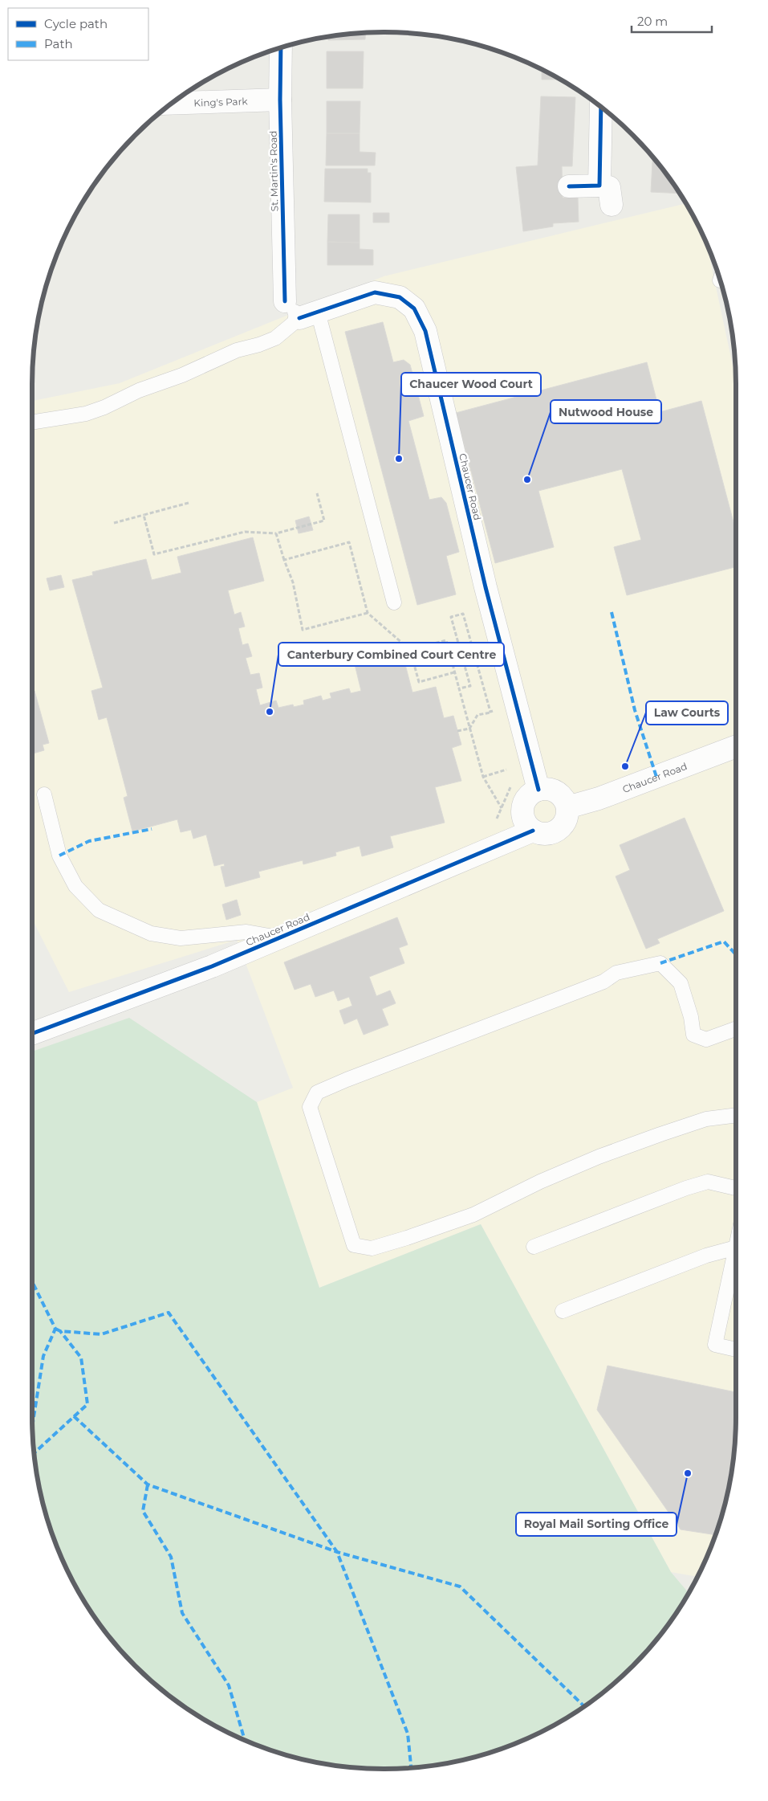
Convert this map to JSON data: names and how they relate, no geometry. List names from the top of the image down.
{
  "streets": {
    "street": ["King's Park", "St. Martin's Road", "Chaucer Road"]
  },
  "crossings": [
    ["King's Park", "St. Martin's Road"]
  ],
  "places": [
    "Chaucer Wood Court",
    "Nutwood House",
    "Canterbury Combined Court Centre",
    "Law Courts",
    "Royal Mail Sorting Office"
  ],
  "legend": ["Cycle path", "Path"],
  "scale_bar": "20 m"
}
